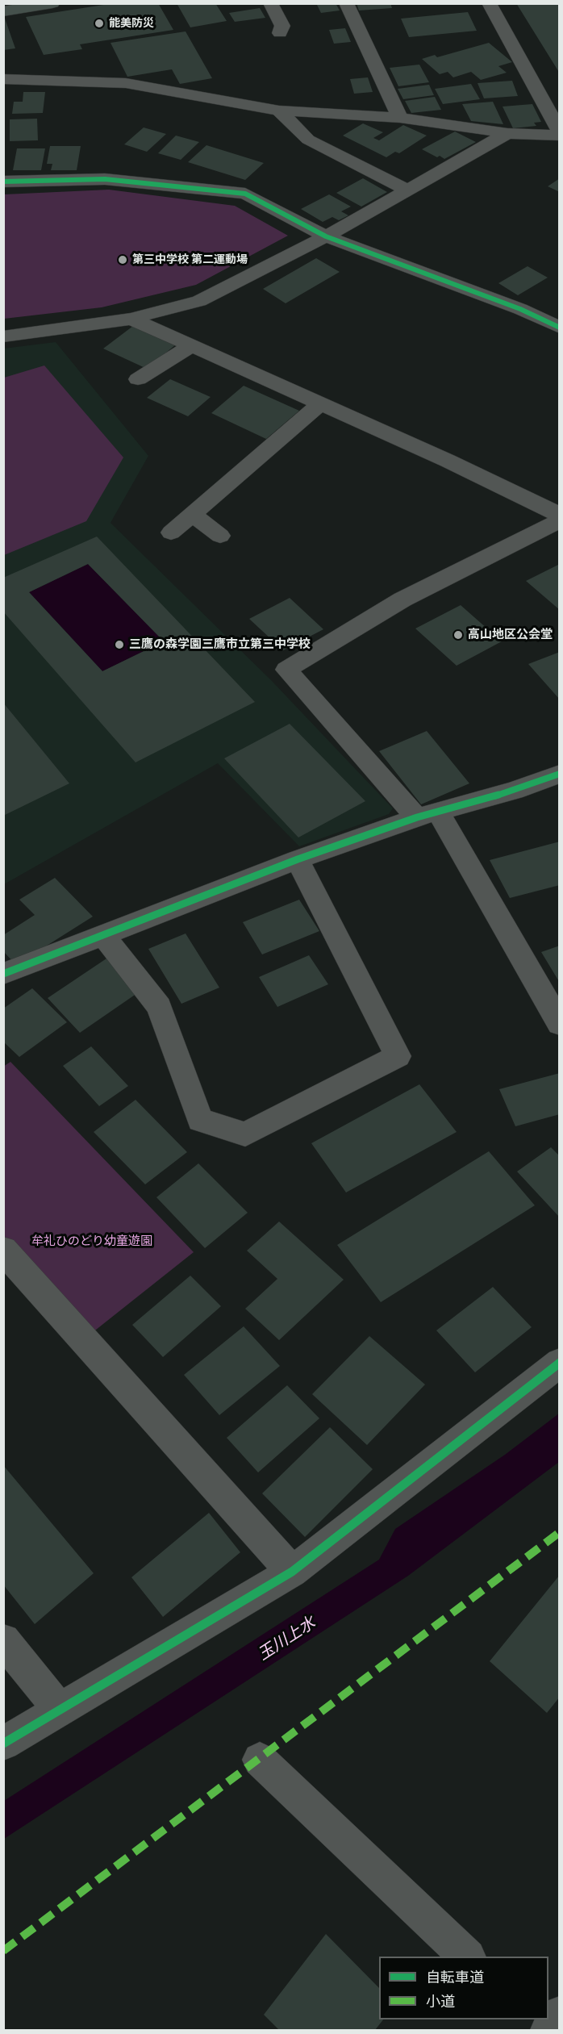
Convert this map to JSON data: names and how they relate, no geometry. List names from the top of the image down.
{
  "water": ["玉川上水"],
  "parks": ["牟礼ひのどり幼童遊園"],
  "places": [
    "能美防災",
    "第三中学校 第二運動場",
    "高山地区公会堂",
    "三鷹の森学園三鷹市立第三中学校"
  ],
  "legend": ["自転車道", "小道"]
}
